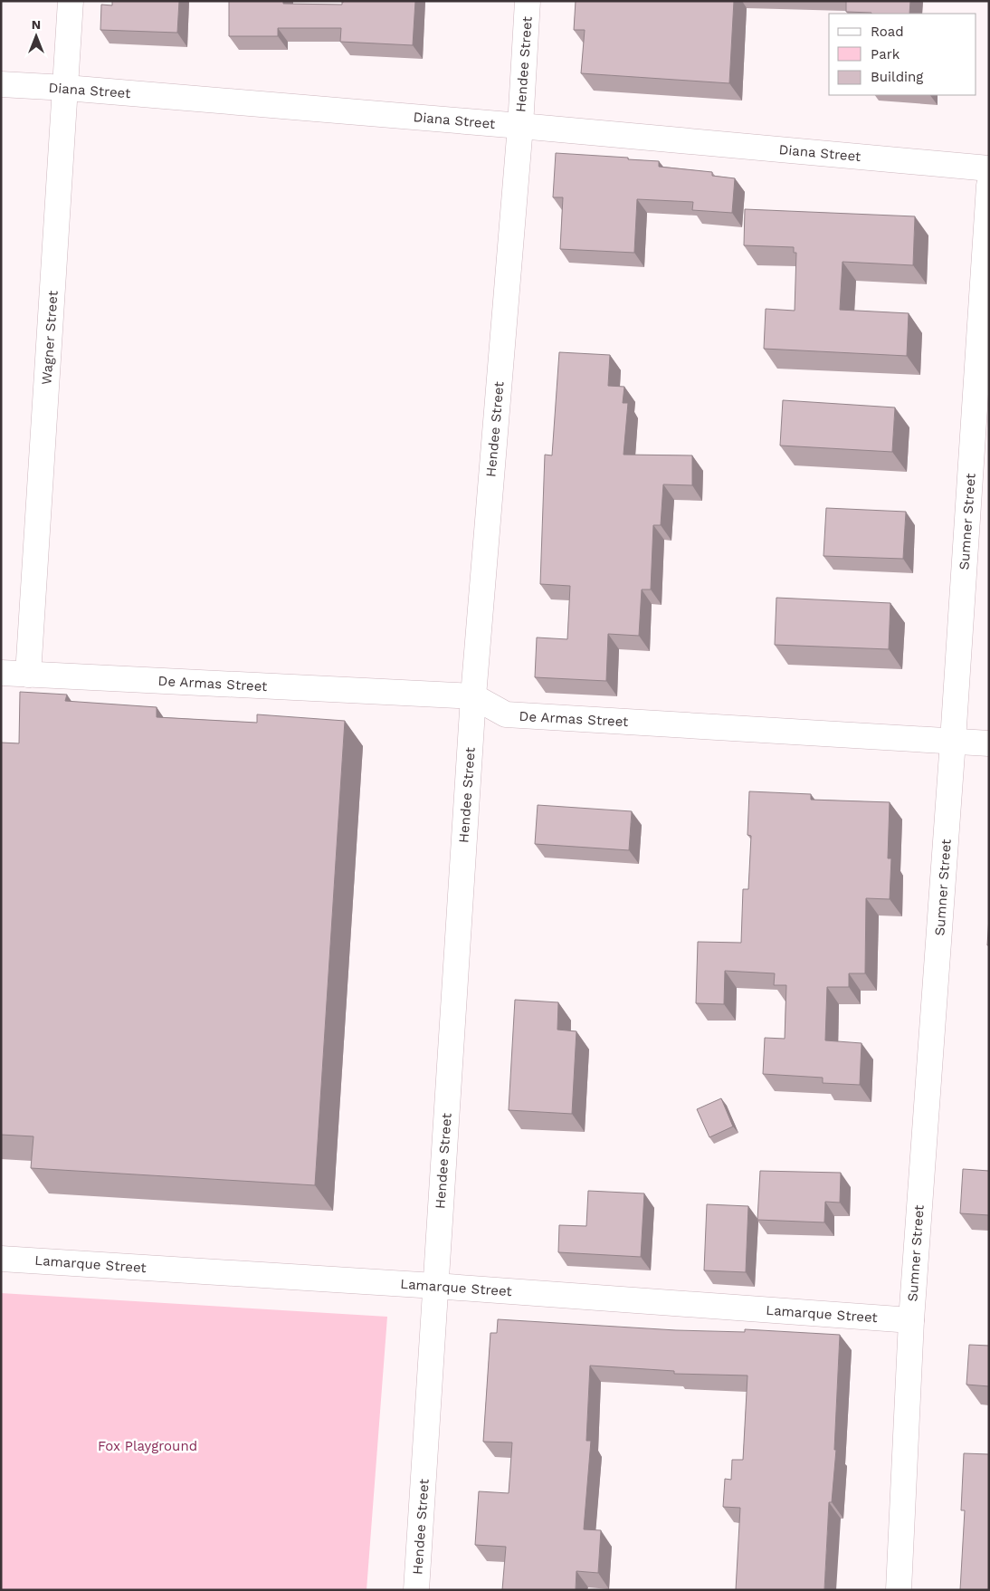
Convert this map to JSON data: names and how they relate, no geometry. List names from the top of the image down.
{
  "streets": {
    "street": [
      "Hendee Street",
      "Diana Street",
      "Wagner Street",
      "Sumner Street",
      "De Armas Street",
      "Lamarque Street"
    ]
  },
  "crossings": [
    ["Hendee Street", "Diana Street"],
    ["Hendee Street", "De Armas Street"],
    ["Hendee Street", "Lamarque Street"],
    ["Diana Street", "Wagner Street"],
    ["Wagner Street", "De Armas Street"],
    ["Sumner Street", "De Armas Street"],
    ["Sumner Street", "Lamarque Street"]
  ],
  "parks": ["Fox Playground"],
  "legend": ["Road", "Park", "Building"],
  "north": "top"
}
